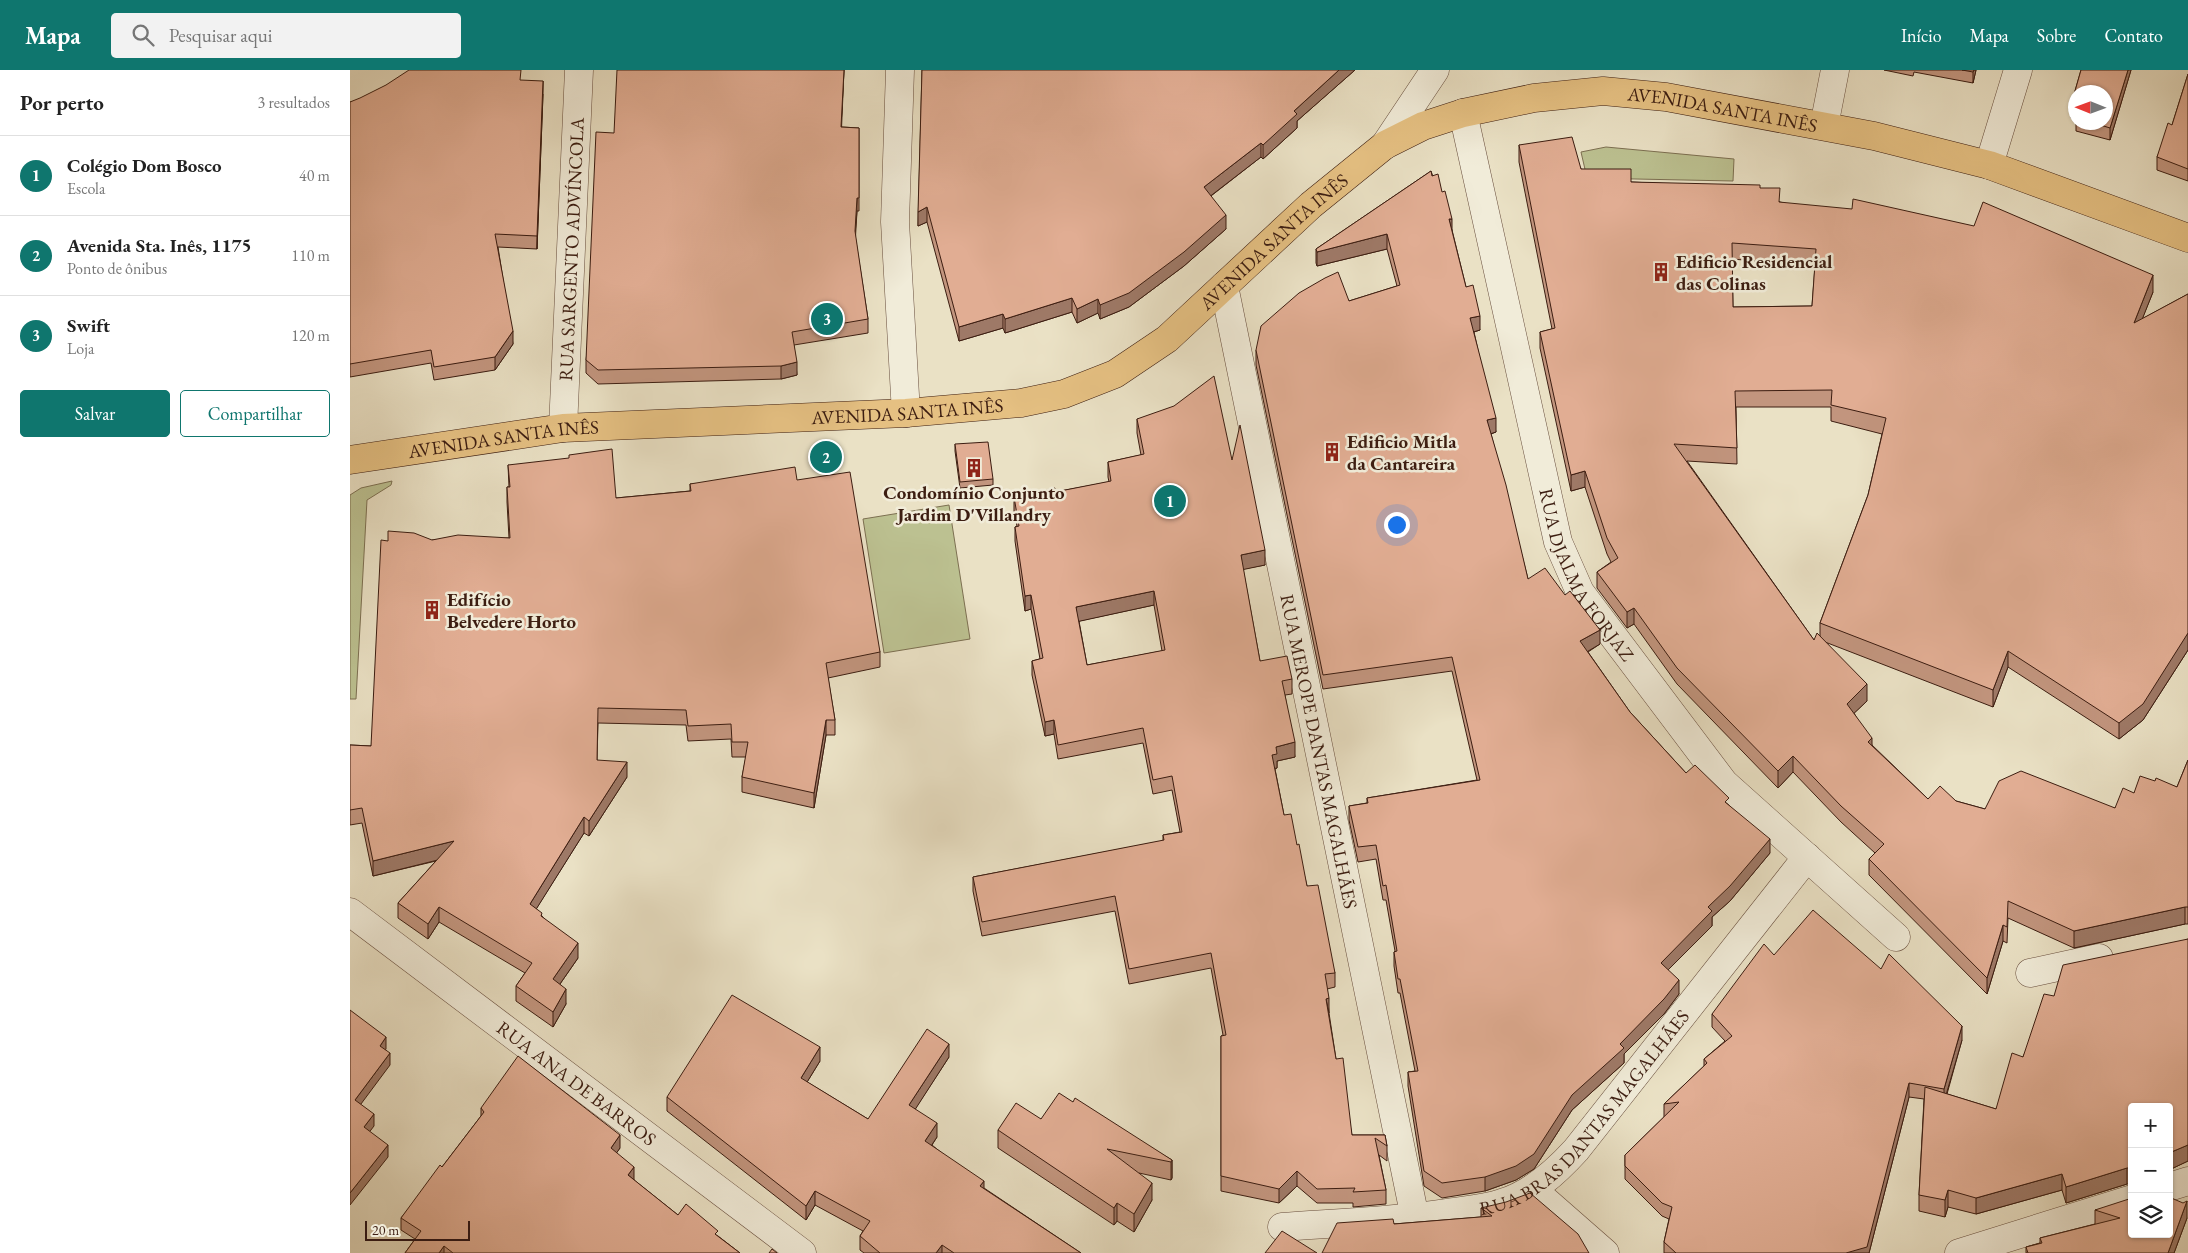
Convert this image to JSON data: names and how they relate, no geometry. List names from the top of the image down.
{
  "streets": {
    "main road": ["AVENIDA SANTA INÊS"],
    "street": [
      "RUA SARGENTO ADVÍNCOLA",
      "RUA DJALMA FORJAZ",
      "RUA MEROPE DANTAS MAGALHÃES",
      "RUA ANA DE BARROS",
      "RUA BRAS DANTAS MAGALHÃES"
    ]
  },
  "crossings": [
    ["AVENIDA SANTA INÊS", "RUA SARGENTO ADVÍNCOLA"],
    ["AVENIDA SANTA INÊS", "RUA DJALMA FORJAZ"],
    ["AVENIDA SANTA INÊS", "RUA MEROPE DANTAS MAGALHÃES"],
    ["RUA DJALMA FORJAZ", "RUA BRAS DANTAS MAGALHÃES"],
    ["RUA MEROPE DANTAS MAGALHÃES", "RUA BRAS DANTAS MAGALHÃES"]
  ],
  "places": {
    "building": [
      "Edificio Residencial das Colinas",
      "Edificio Mitla da Cantareira",
      "Condomínio Conjunto Jardim D'Villandry",
      "Edifício Belvedere Horto"
    ]
  },
  "scale_bar": "20 m",
  "north": "left",
  "page": {
    "header": "Mapa",
    "search": "Pesquisar aqui",
    "nav": [
      "Início",
      "Mapa",
      "Sobre",
      "Contato"
    ],
    "heading": ["Por perto", "3 resultados"],
    "list": [
      {
        "mark": "1",
        "name": "Colégio Dom Bosco",
        "note": "Escola",
        "value": "40 m"
      },
      {
        "mark": "2",
        "name": "Avenida Sta. Inês, 1175",
        "note": "Ponto de ônibus",
        "value": "110 m"
      },
      {
        "mark": "3",
        "name": "Swift",
        "note": "Loja",
        "value": "120 m"
      }
    ],
    "pins": ["3", "2", "1"],
    "buttons": ["Salvar", "Compartilhar"],
    "map_buttons": ["+", "−"],
    "scale": "20 m"
  }
}
